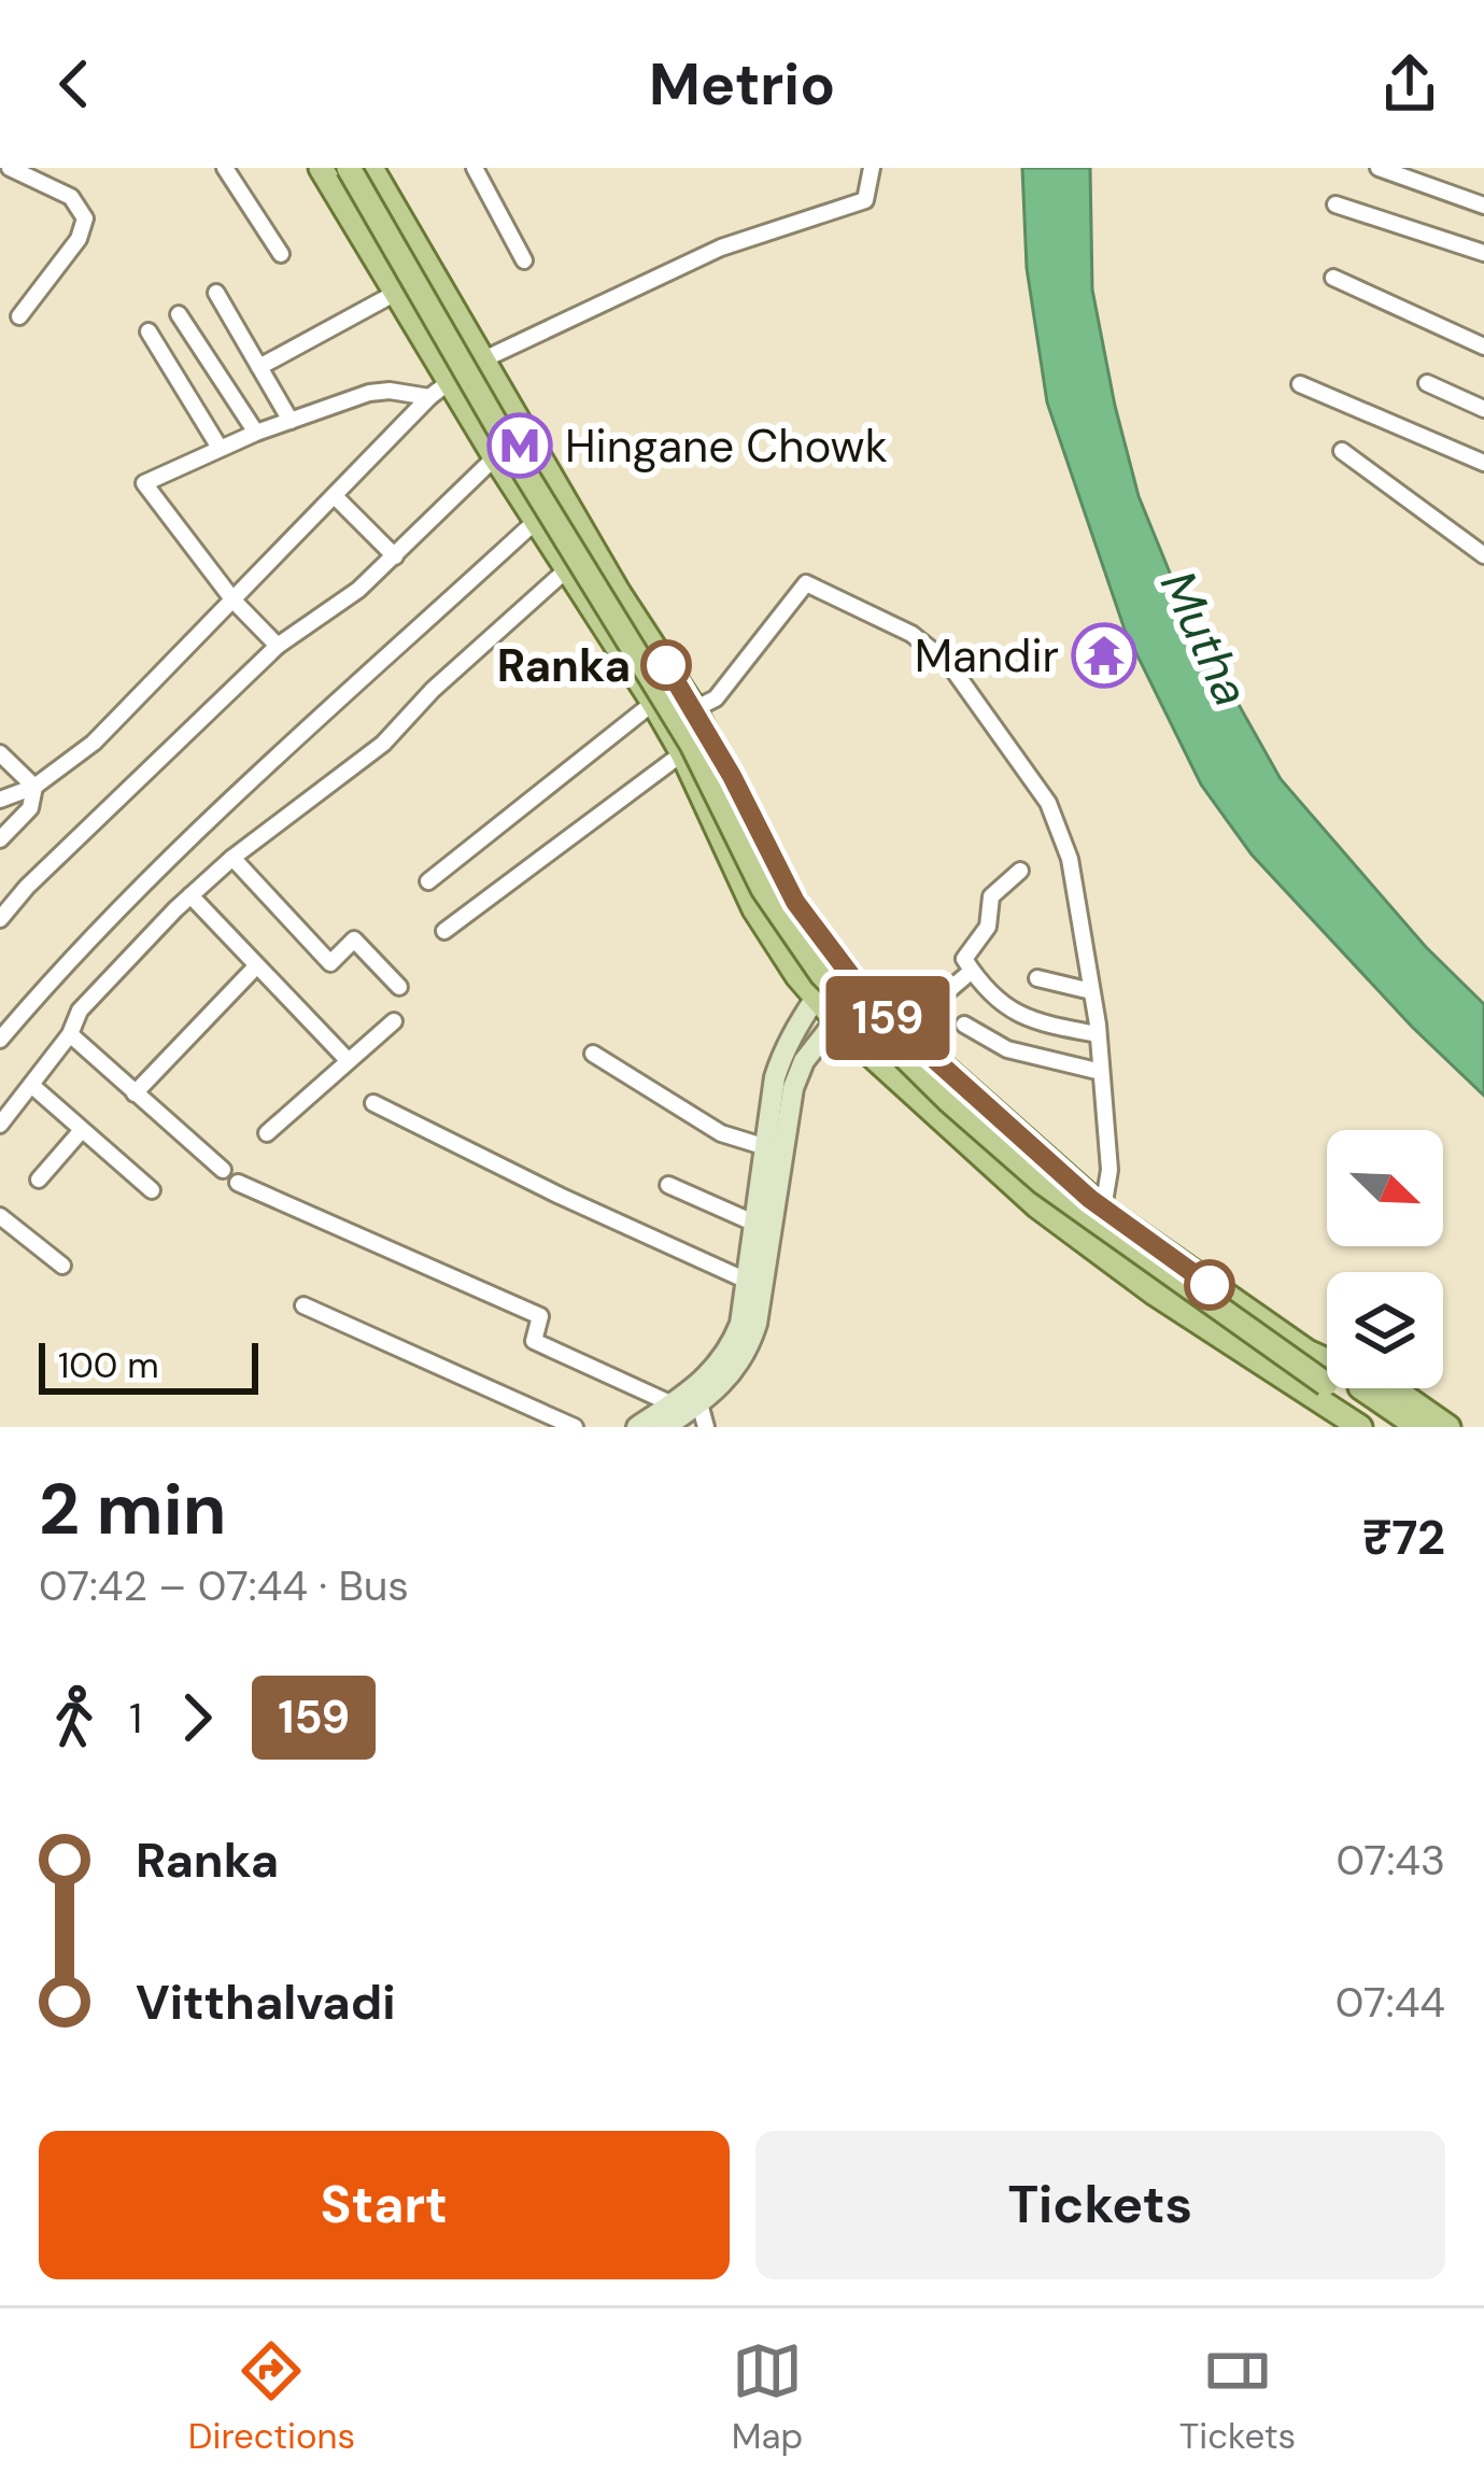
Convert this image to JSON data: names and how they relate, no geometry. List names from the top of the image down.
{
  "water": ["Mutha"],
  "places": {
    "metro station": ["Hingane Chowk"],
    "temple": ["Mandir"],
    "other": ["Ranka"]
  },
  "lines": ["bus line 159"],
  "scale_bar": "100 m",
  "north": "bottom right",
  "page": {
    "header": "Metrio",
    "on_map": "159",
    "scale": "100 m",
    "heading": ["2 min", "07:42 – 07:44 · Bus", "₹72"],
    "legs": ["1", "159"],
    "list": [
      {
        "name": "Ranka",
        "value": "07:43"
      },
      {
        "name": "Vitthalvadi",
        "value": "07:44"
      }
    ],
    "buttons": ["Start", "Tickets"],
    "tabs": ["Directions", "Map", "Tickets"]
  }
}
